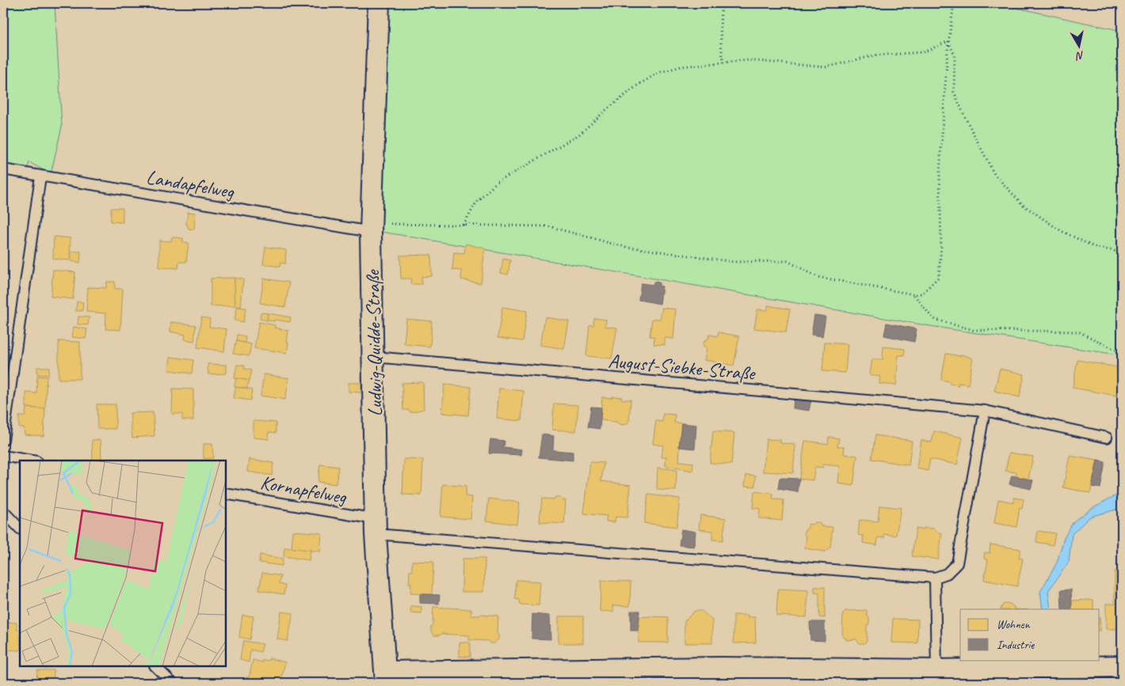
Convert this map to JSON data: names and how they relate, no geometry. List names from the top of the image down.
{
  "streets": {
    "street": ["Ludwig-Quidde-Straße"],
    "lane": ["Landapfelweg", "August-Siebke-Straße", "Kornapfelweg"]
  },
  "crossings": [
    ["Landapfelweg", "Ludwig-Quidde-Straße"],
    ["Ludwig-Quidde-Straße", "August-Siebke-Straße"],
    ["Ludwig-Quidde-Straße", "Kornapfelweg"]
  ],
  "legend": ["Wohnen", "Industrie"],
  "north": "bottom"
}
